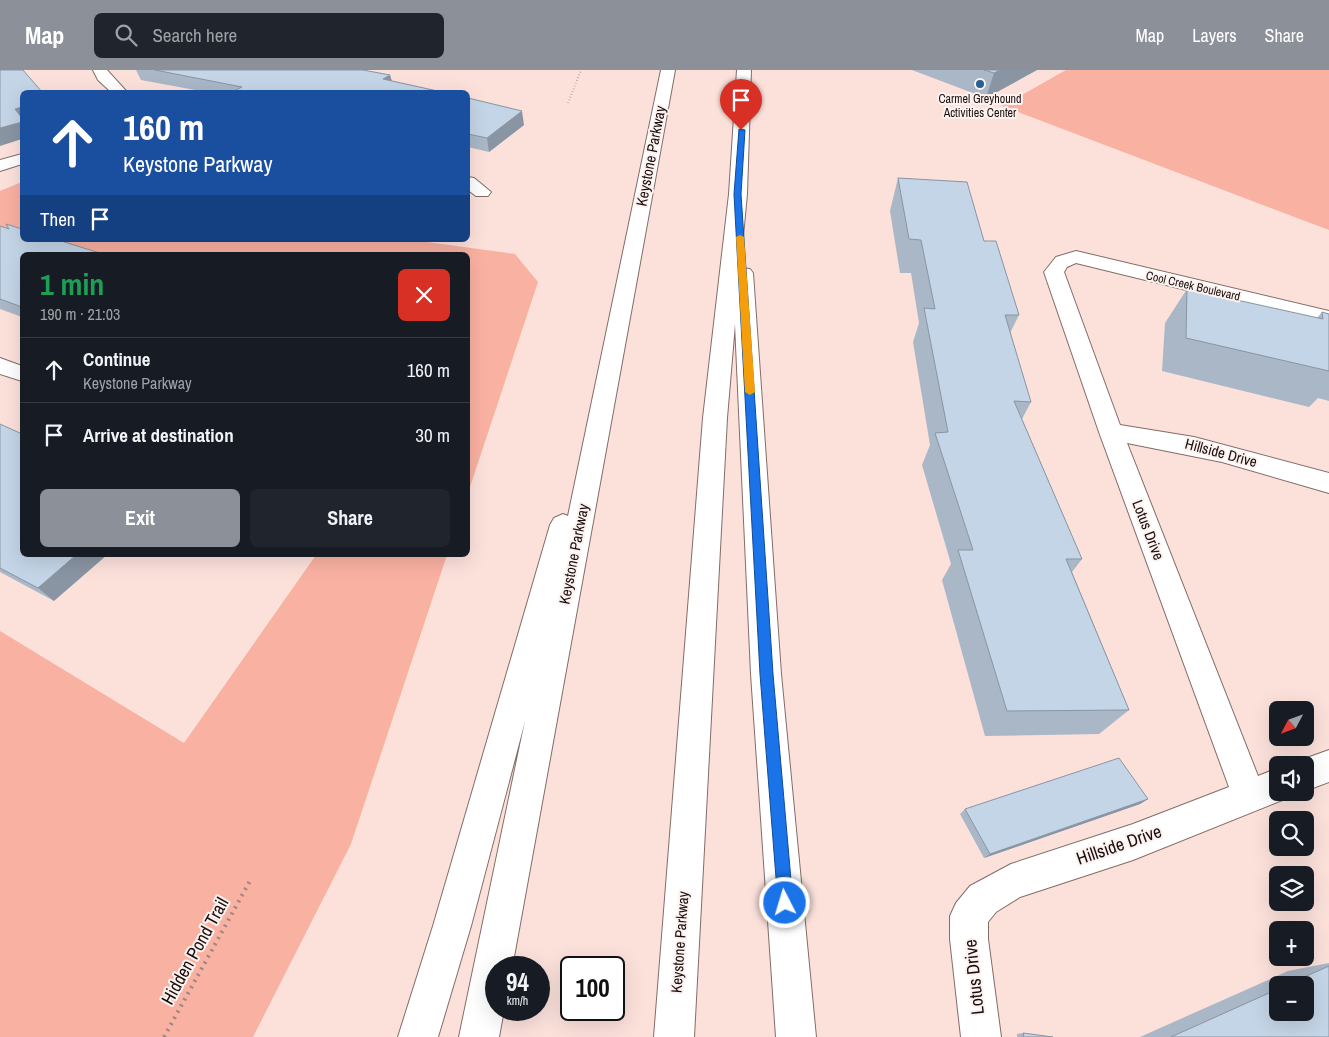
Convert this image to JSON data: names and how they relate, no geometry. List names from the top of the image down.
{
  "streets": {
    "main road": [
      "Keystone Parkway",
      "Cool Creek Boulevard",
      "Hillside Drive",
      "Lotus Drive"
    ],
    "path": ["Hidden Pond Trail"]
  },
  "crossings": [
    ["Cool Creek Boulevard", "Lotus Drive"],
    ["Hillside Drive", "Lotus Drive"]
  ],
  "places": ["Carmel Greyhound Activities Center"],
  "north": "bottom left",
  "page": {
    "header": "Map",
    "search": "Search here",
    "nav": ["Map", "Layers", "Share"],
    "turn": ["160 m", "Keystone Parkway"],
    "then": "Then",
    "heading": ["1 min", "190 m · 21:03"],
    "list": [
      {
        "name": "Continue",
        "note": "Keystone Parkway",
        "value": "160 m"
      },
      {
        "name": "Arrive at destination",
        "value": "30 m"
      }
    ],
    "buttons": ["Exit", "Share"],
    "map_buttons": ["+", "−"],
    "speed": "94 km/h",
    "limit": "100"
  }
}
